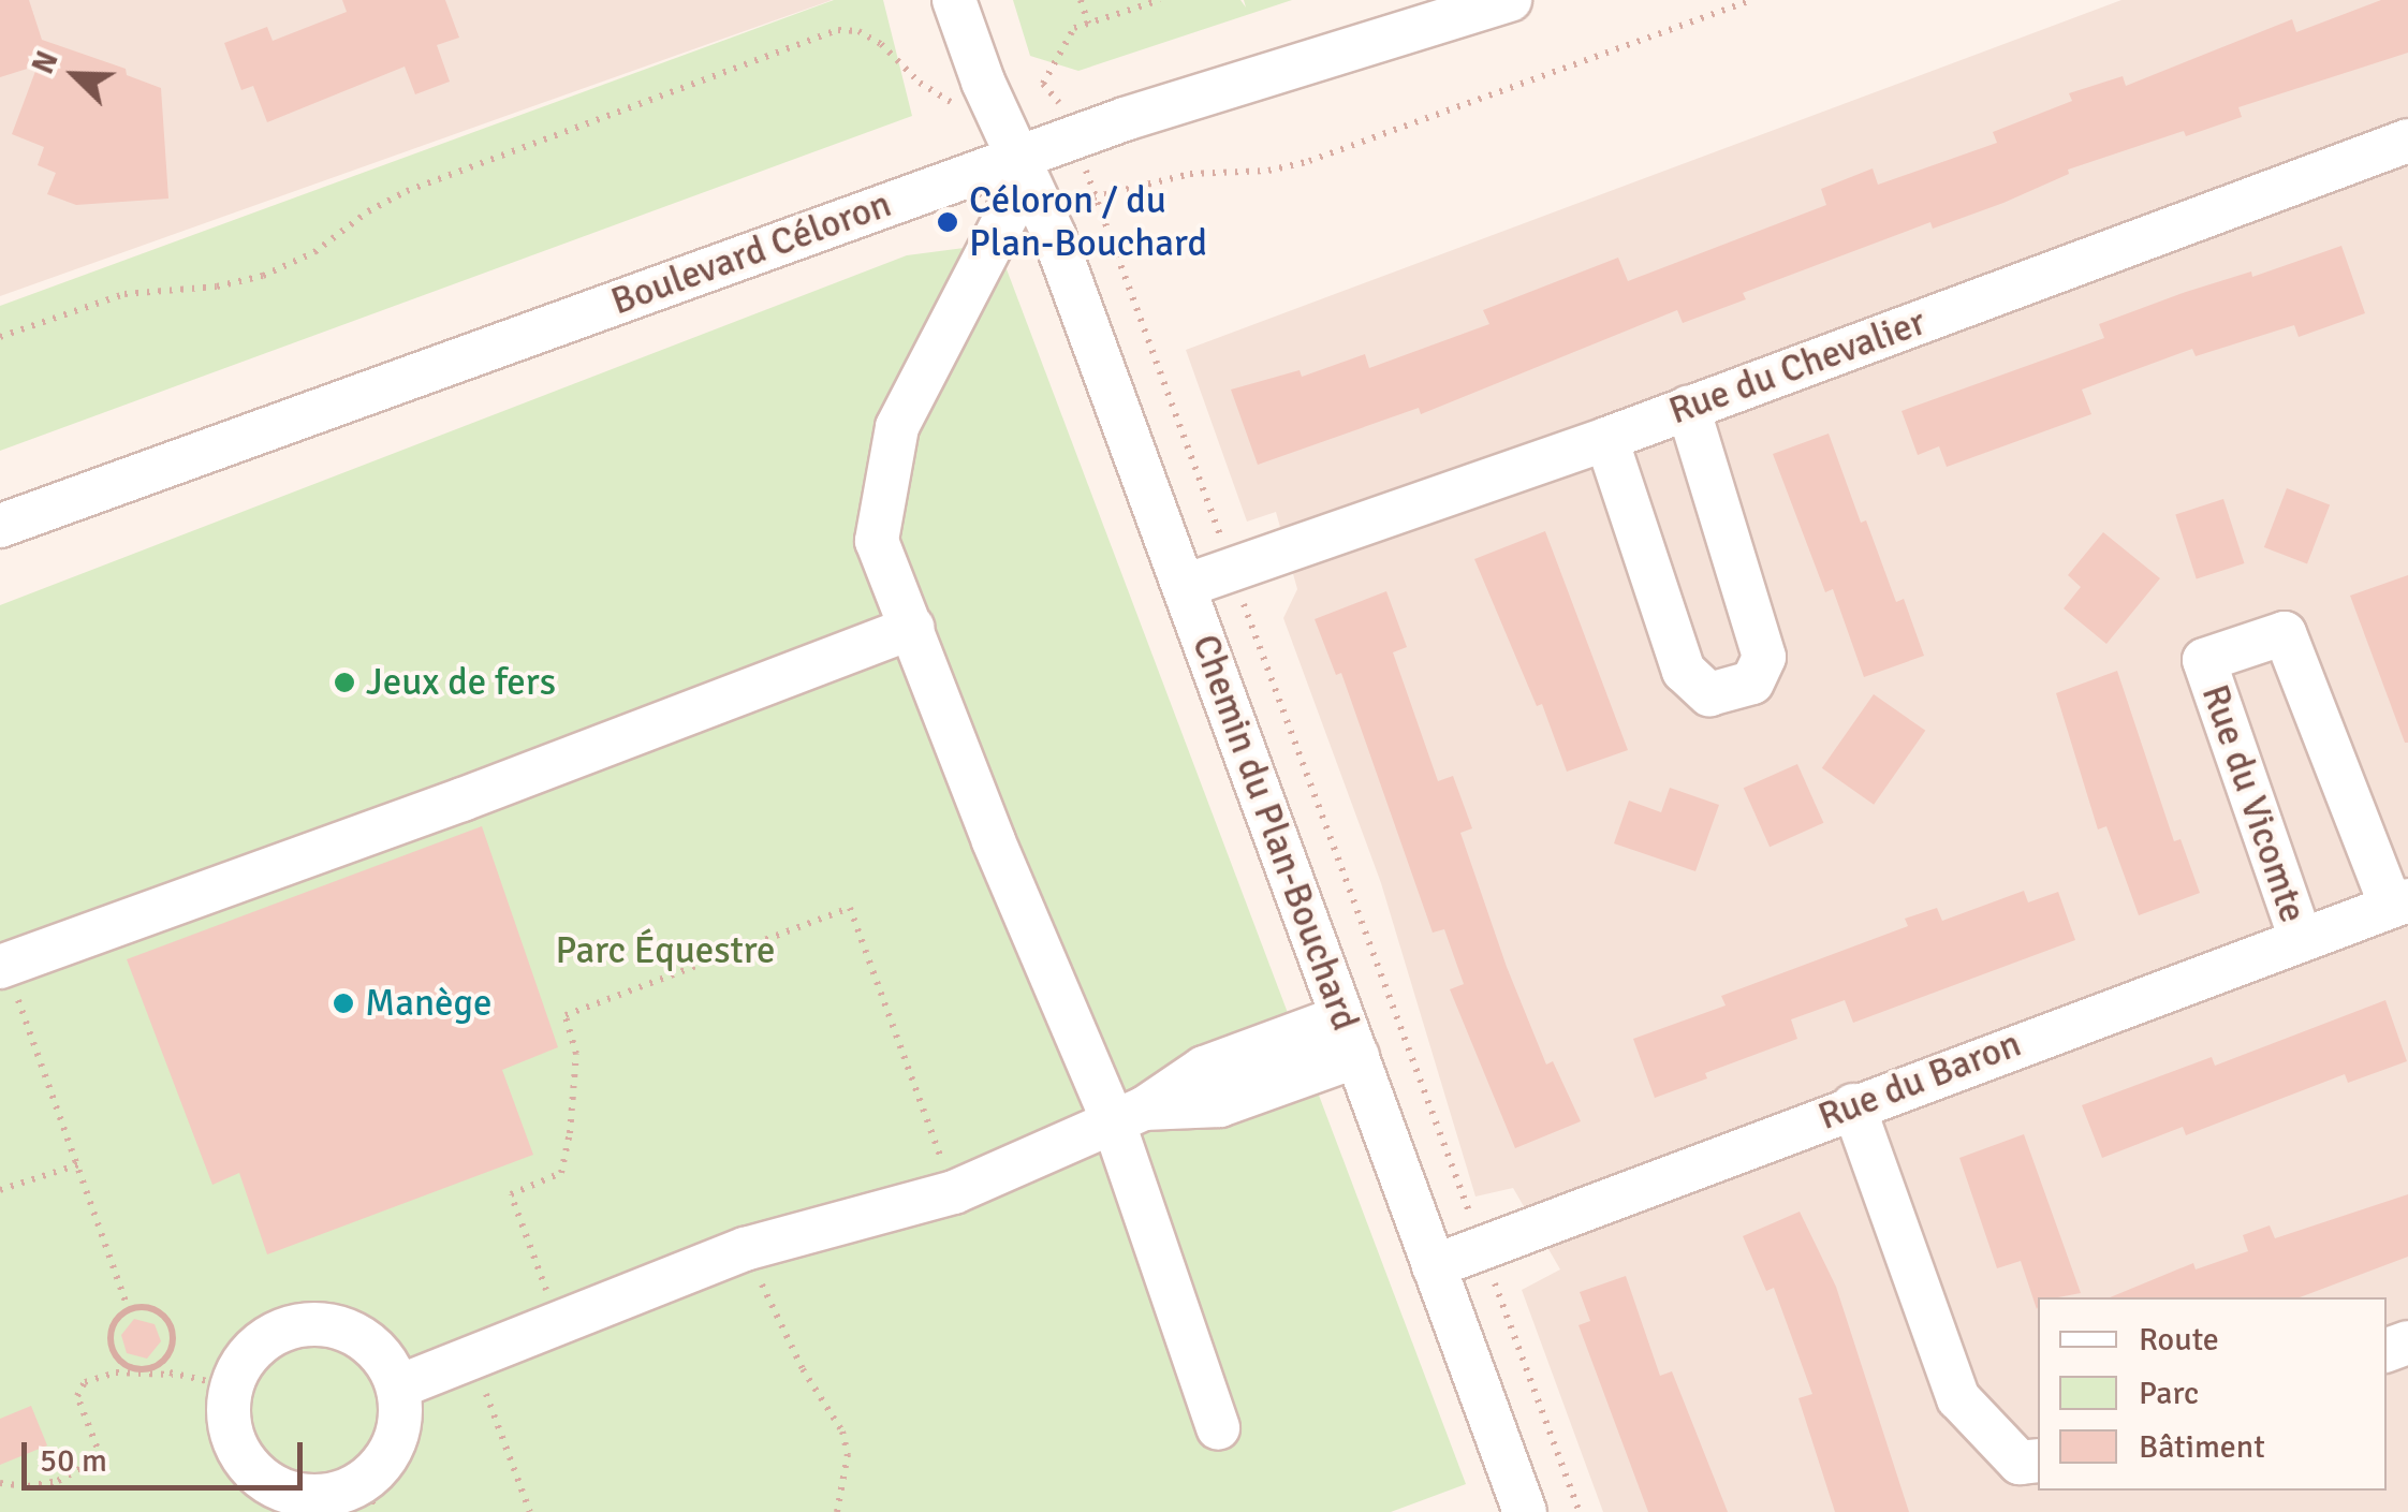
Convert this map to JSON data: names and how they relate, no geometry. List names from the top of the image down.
{
  "streets": {
    "street": [
      "Boulevard Céloron",
      "Rue du Chevalier",
      "Rue du Vicomte",
      "Chemin du Plan-Bouchard",
      "Rue du Baron"
    ]
  },
  "crossings": [
    ["Boulevard Céloron", "Chemin du Plan-Bouchard"],
    ["Rue du Chevalier", "Chemin du Plan-Bouchard"],
    ["Rue du Vicomte", "Rue du Baron"],
    ["Chemin du Plan-Bouchard", "Rue du Baron"]
  ],
  "parks": ["Parc Équestre"],
  "places": ["Céloron / du Plan-Bouchard", "Jeux de fers", "Manège"],
  "legend": ["Route", "Parc", "Bâtiment"],
  "scale_bar": "50 m",
  "north": "top left"
}
